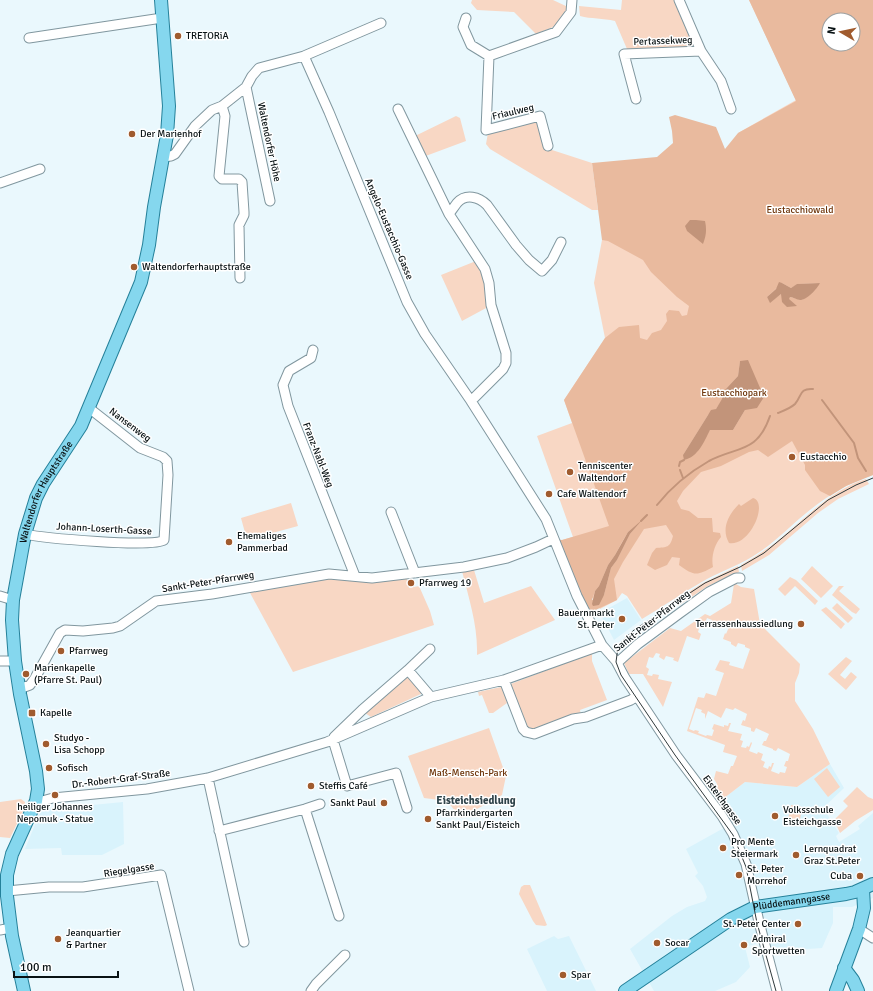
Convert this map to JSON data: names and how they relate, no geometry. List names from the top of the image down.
{
  "streets": {
    "main road": ["Waltendorfer Hauptstraße", "Plüddemanngasse"],
    "street": [
      "Pertassekweg",
      "Friaulweg",
      "Waltendorfer Höhe",
      "Angelo-Eustacchio-Gasse",
      "Nansenweg",
      "Franz-Nabl-Weg",
      "Johann-Loserth-Gasse",
      "Sankt-Peter-Pfarrweg",
      "Dr.-Robert-Graf-Straße",
      "Eisteichgasse",
      "Riegelgasse"
    ]
  },
  "crossings": [
    ["Angelo-Eustacchio-Gasse", "Sankt-Peter-Pfarrweg"],
    ["Nansenweg", "Waltendorfer Hauptstraße"],
    ["Nansenweg", "Johann-Loserth-Gasse"],
    ["Franz-Nabl-Weg", "Sankt-Peter-Pfarrweg"],
    ["Waltendorfer Hauptstraße", "Johann-Loserth-Gasse"],
    ["Waltendorfer Hauptstraße", "Sankt-Peter-Pfarrweg"],
    ["Waltendorfer Hauptstraße", "Dr.-Robert-Graf-Straße"],
    ["Waltendorfer Hauptstraße", "Riegelgasse"],
    ["Sankt-Peter-Pfarrweg", "Dr.-Robert-Graf-Straße"],
    ["Sankt-Peter-Pfarrweg", "Eisteichgasse"],
    ["Eisteichgasse", "Plüddemanngasse"]
  ],
  "districts": ["Eisteichsiedlung"],
  "parks": ["Eustacchiowald", "Eustacchiopark", "Maß-Mensch-Park"],
  "places": {
    "other": [
      "TRETORiA",
      "Der Marienhof",
      "Waltendorferhauptstraße",
      "Eustacchio",
      "Tenniscenter Waltendorf",
      "Cafe Waltendorf",
      "Ehemaliges Pammerbad",
      "Pfarrweg 19",
      "Bauernmarkt St. Peter",
      "Terrassenhaussiedlung",
      "Pfarrweg",
      "Marienkapelle (Pfarre St. Paul)",
      "Studyo - Lisa Schopp",
      "Sofisch",
      "Steffis Café",
      "heiliger Johannes Nepomuk - Statue",
      "Sankt Paul",
      "Volksschule Eisteichgasse",
      "Pfarrkindergarten Sankt Paul/Eisteich",
      "Pro Mente Steiermark",
      "Lernquadrat Graz St.Peter",
      "St. Peter Morrehof",
      "Cuba",
      "St. Peter Center",
      "Jeanquartier & Partner",
      "Socar",
      "Admiral Sportwetten",
      "Spar"
    ],
    "transit": ["Kapelle"]
  },
  "scale_bar": "100 m",
  "north": "left"
}
